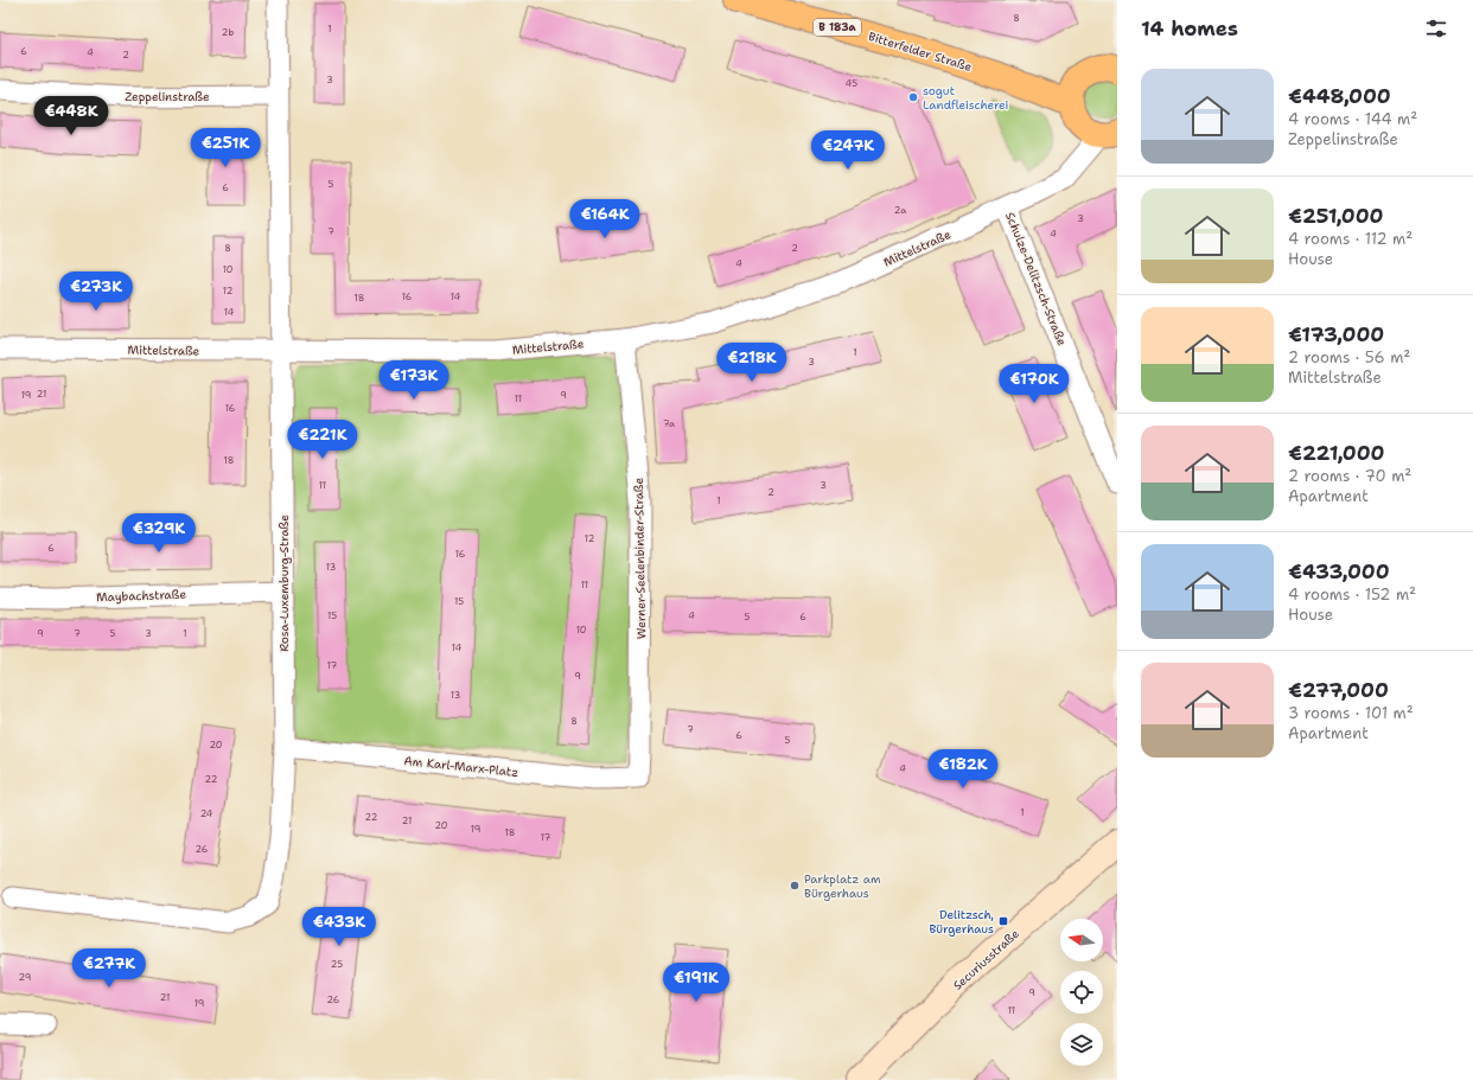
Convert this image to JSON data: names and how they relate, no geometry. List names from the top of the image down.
{
  "streets": {
    "main road": ["B 183a", "Bitterfelder Straße"],
    "street": [
      "Zeppelinstraße",
      "Mittelstraße",
      "Schulze-Delitzsch-Straße",
      "Werner-Seelenbinder-Straße",
      "Rosa-Luxemburg-Straße",
      "Maybachstraße",
      "Am Karl-Marx-Platz",
      "Securiusstraße"
    ]
  },
  "crossings": [
    ["Bitterfelder Straße", "Mittelstraße"],
    ["Zeppelinstraße", "Rosa-Luxemburg-Straße"],
    ["Mittelstraße", "Schulze-Delitzsch-Straße"],
    ["Mittelstraße", "Werner-Seelenbinder-Straße"],
    ["Mittelstraße", "Rosa-Luxemburg-Straße"],
    ["Werner-Seelenbinder-Straße", "Am Karl-Marx-Platz"],
    ["Rosa-Luxemburg-Straße", "Maybachstraße"],
    ["Rosa-Luxemburg-Straße", "Am Karl-Marx-Platz"]
  ],
  "places": {
    "other": ["sogut Landfleischerei", "Parkplatz am Bürgerhaus"],
    "transit": ["Delitzsch, Bürgerhaus"]
  },
  "house_numbers": [
    "8",
    "1",
    "2b",
    "6",
    "4",
    "2",
    "3",
    "45",
    "5",
    "6",
    "2a",
    "3",
    "7",
    "4",
    "8",
    "2",
    "4",
    "10",
    "12",
    "16",
    "14",
    "18",
    "14",
    "1",
    "3",
    "21",
    "19",
    "9",
    "11",
    "16",
    "7a",
    "18",
    "11",
    "3",
    "2",
    "1",
    "12",
    "6",
    "16",
    "13",
    "11",
    "15",
    "15",
    "4",
    "5",
    "6",
    "10",
    "9",
    "7",
    "5",
    "3",
    "1",
    "14",
    "17",
    "9",
    "13",
    "8",
    "7",
    "6",
    "5",
    "20",
    "4",
    "22",
    "1",
    "24",
    "22",
    "21",
    "20",
    "19",
    "18",
    "17",
    "26",
    "25",
    "29",
    "9",
    "21",
    "26",
    "19",
    "11"
  ],
  "north": "left",
  "page": {
    "heading": "14 homes",
    "list": [
      {
        "name": "€448,000",
        "note": "4 rooms · 144 m² · Zeppelinstraße"
      },
      {
        "name": "€251,000",
        "note": "4 rooms · 112 m² · House"
      },
      {
        "name": "€173,000",
        "note": "2 rooms · 56 m² · Mittelstraße"
      },
      {
        "name": "€221,000",
        "note": "2 rooms · 70 m² · Apartment"
      },
      {
        "name": "€433,000",
        "note": "4 rooms · 152 m² · House"
      },
      {
        "name": "€277,000",
        "note": "3 rooms · 101 m² · Apartment"
      }
    ],
    "price": [
      "€448K",
      "€251K",
      "€247K",
      "€164K",
      "€273K",
      "€218K",
      "€173K",
      "€170K",
      "€221K",
      "€329K",
      "€182K",
      "€433K",
      "€277K",
      "€191K"
    ]
  }
}
